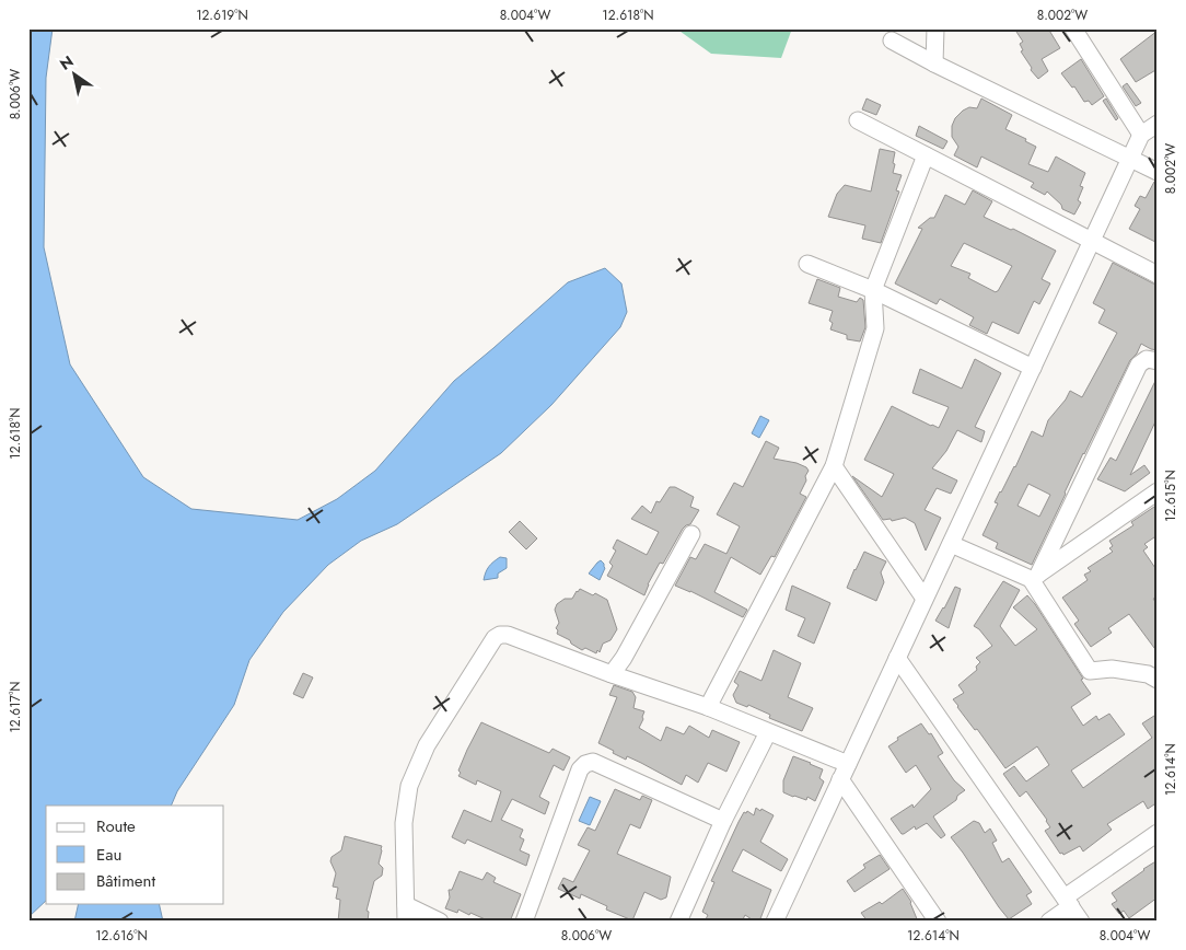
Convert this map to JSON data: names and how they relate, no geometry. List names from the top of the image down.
{
  "legend": ["Route", "Eau", "Bâtiment"],
  "north": "top left",
  "coordinates": [
    "12.619°N",
    "8.004°W",
    "12.618°N",
    "8.002°W",
    "8.006°W",
    "12.615°N",
    "12.617°N",
    "12.614°N",
    "12.616°N"
  ]
}
